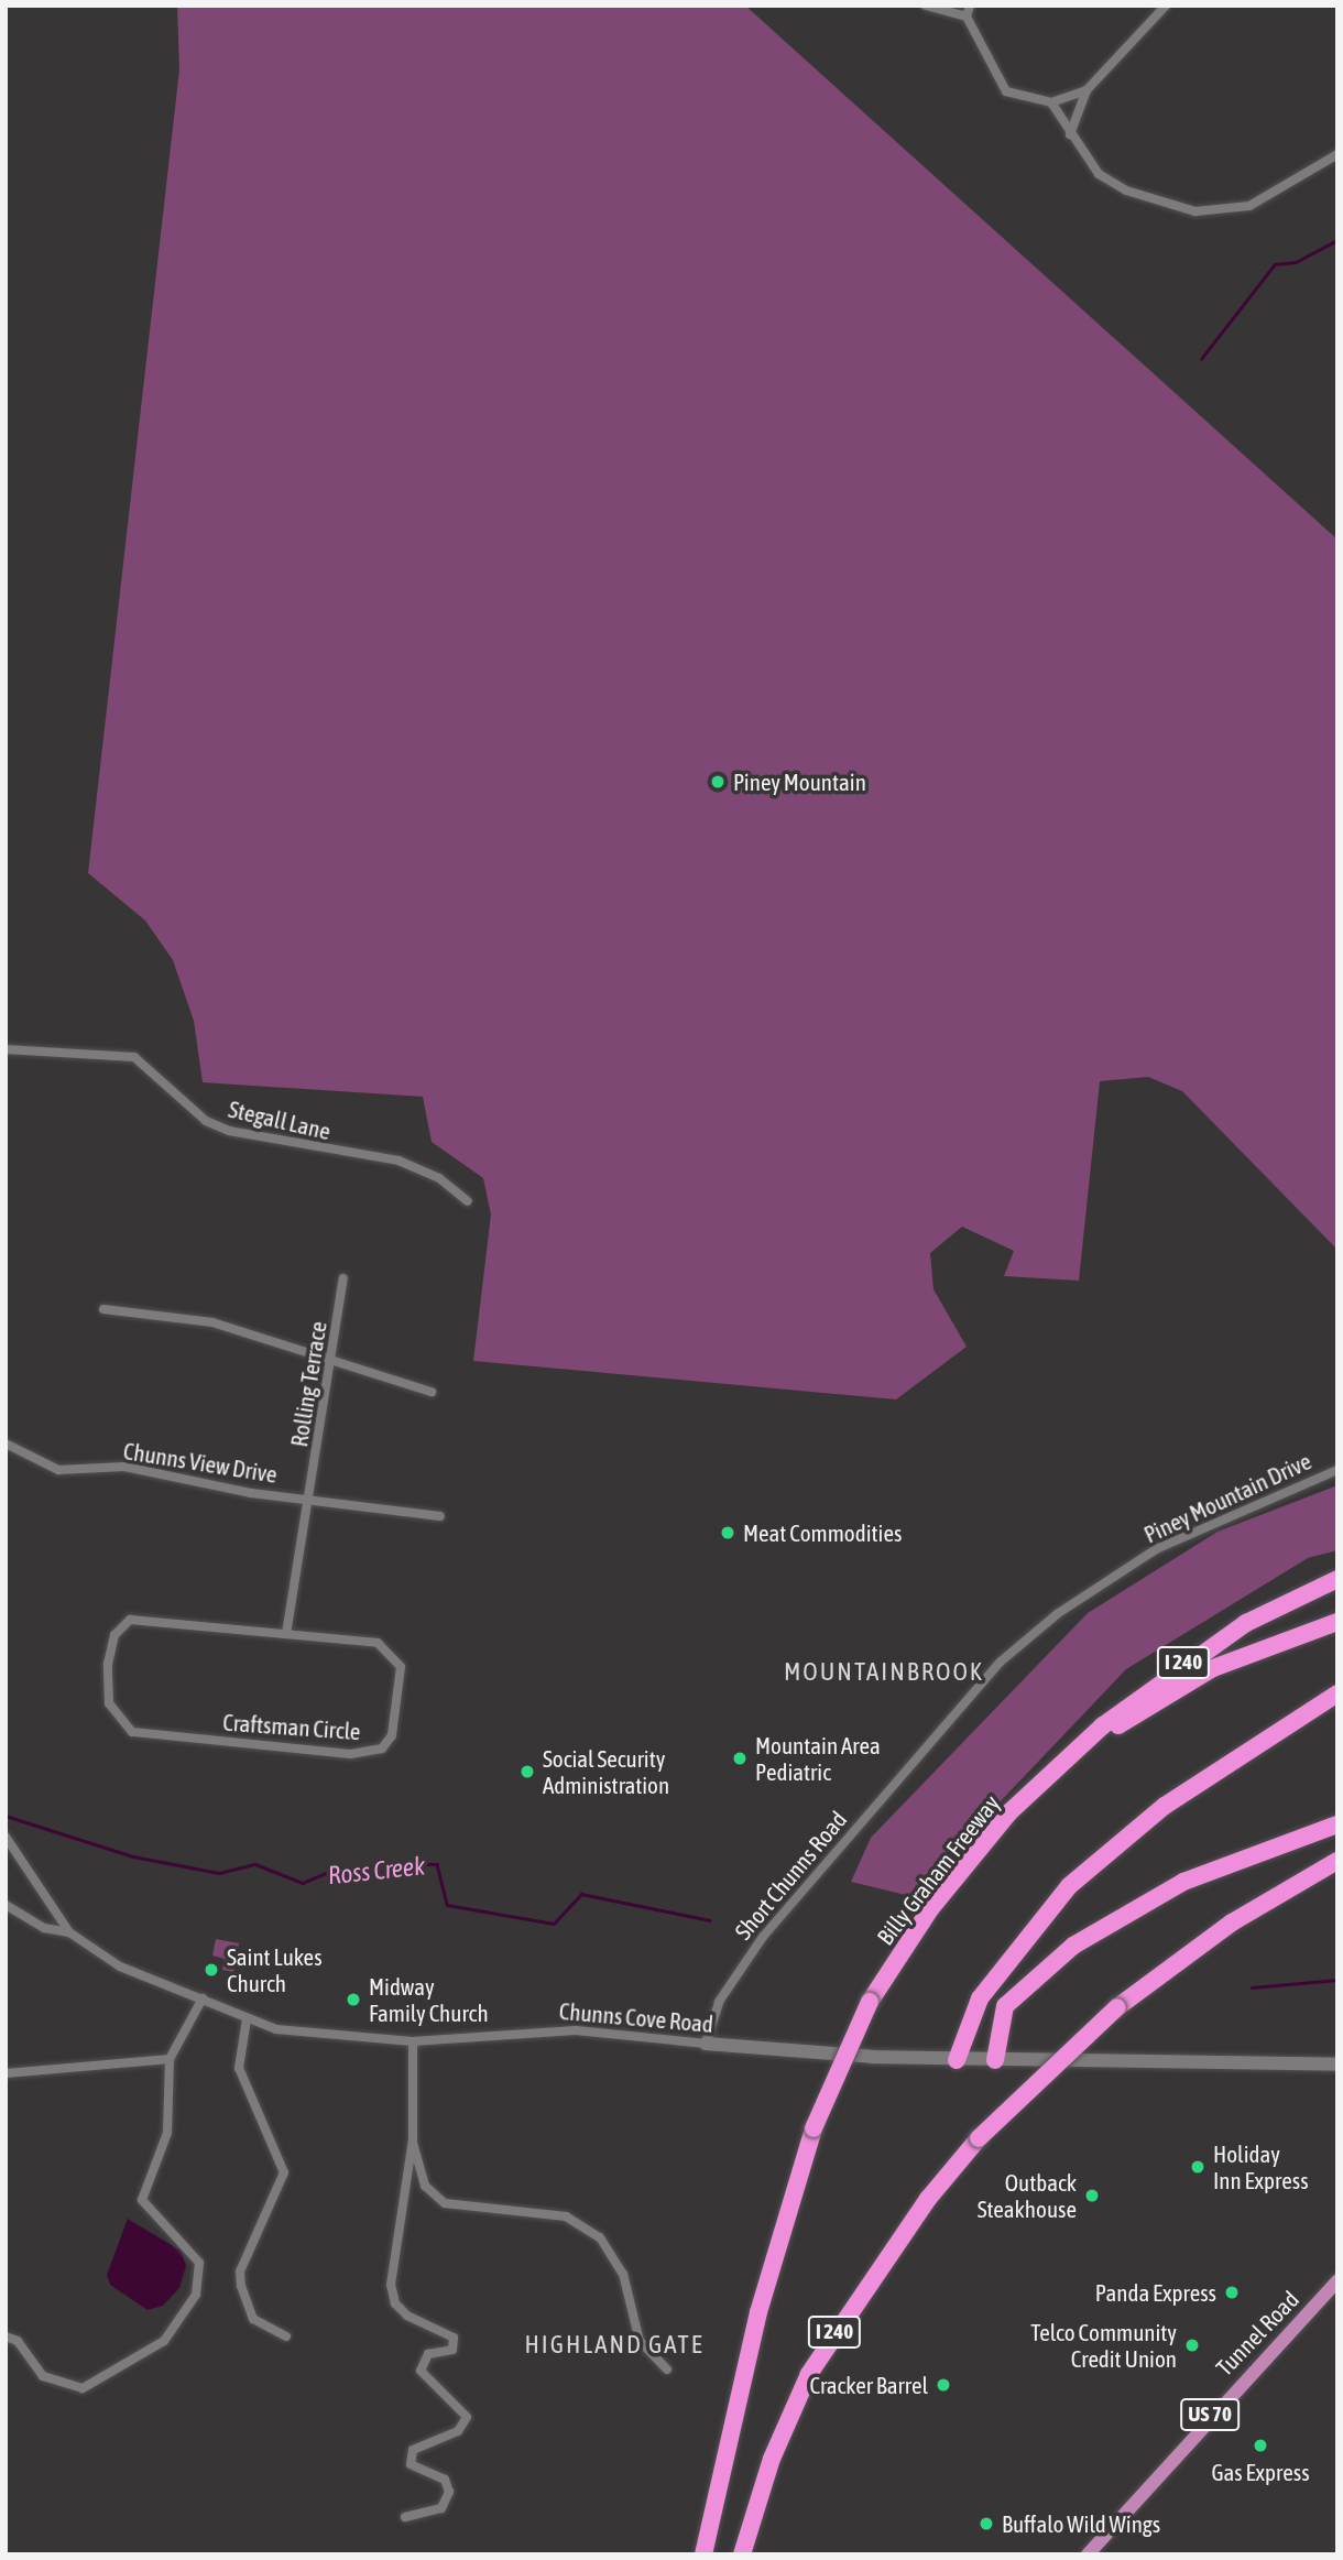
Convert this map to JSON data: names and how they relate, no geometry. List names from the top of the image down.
{
  "streets": {
    "highway": ["I 240", "Billy Graham Freeway"],
    "main road": ["Chunns Cove Road", "Tunnel Road", "US 70"],
    "street": [
      "Stegall Lane",
      "Rolling Terrace",
      "Chunns View Drive",
      "Piney Mountain Drive",
      "Craftsman Circle",
      "Short Chunns Road"
    ]
  },
  "crossings": [
    ["Rolling Terrace", "Chunns View Drive"],
    ["Rolling Terrace", "Craftsman Circle"],
    ["Piney Mountain Drive", "Short Chunns Road"],
    ["Short Chunns Road", "Chunns Cove Road"]
  ],
  "districts": ["MOUNTAINBROOK", "HIGHLAND GATE"],
  "water": ["Ross Creek"],
  "places": [
    "Piney Mountain",
    "Meat Commodities",
    "Mountain Area Pediatric",
    "Social Security Administration",
    "Saint Lukes Church",
    "Midway Family Church",
    "Holiday Inn Express",
    "Outback Steakhouse",
    "Panda Express",
    "Telco Community Credit Union",
    "Cracker Barrel",
    "Gas Express",
    "Buffalo Wild Wings"
  ]
}
